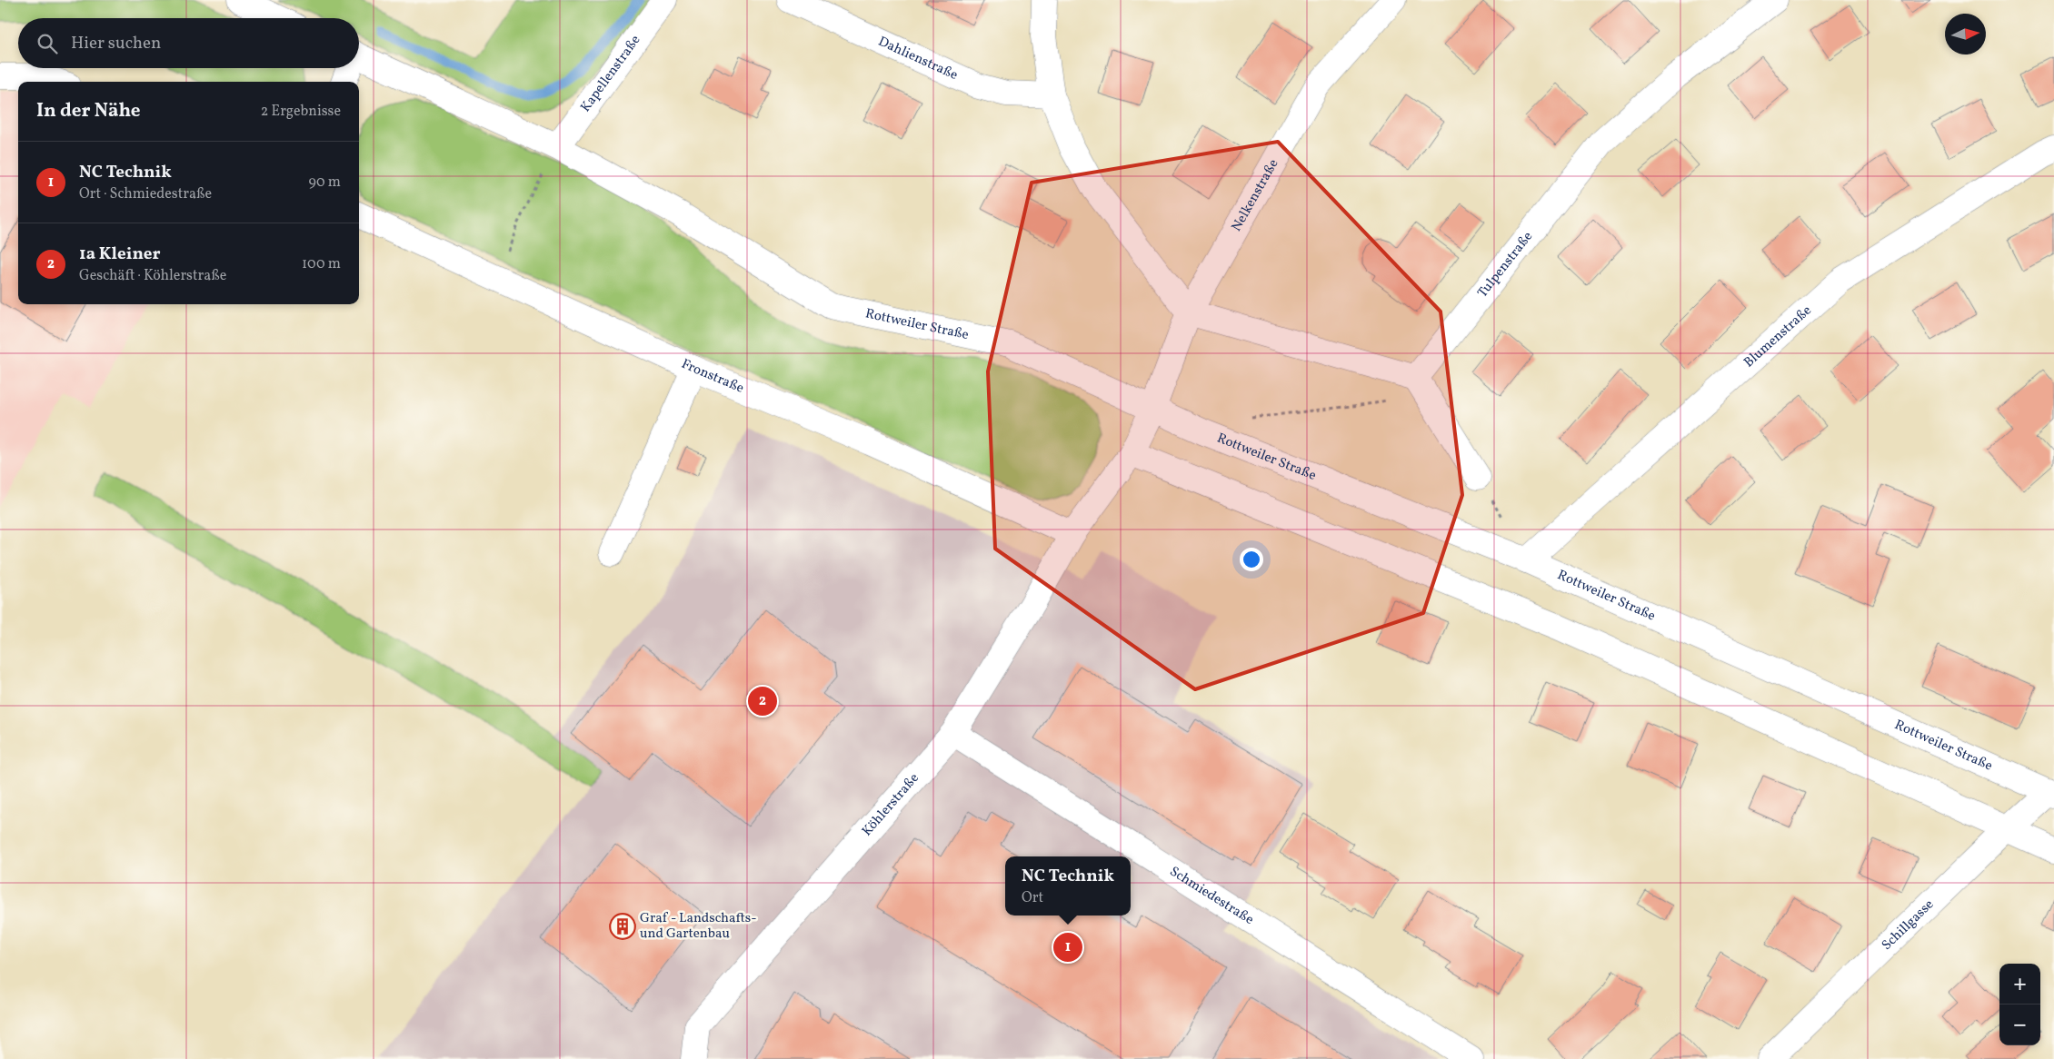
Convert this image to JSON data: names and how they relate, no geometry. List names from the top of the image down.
{
  "streets": {
    "street": [
      "Dahlienstraße",
      "Kapellenstraße",
      "Nelkenstraße",
      "Tulpenstraße",
      "Rottweiler Straße",
      "Blumenstraße",
      "Fronstraße",
      "Köhlerstraße",
      "Schmiedestraße",
      "Schillgasse"
    ]
  },
  "crossings": [
    ["Kapellenstraße", "Rottweiler Straße"],
    ["Nelkenstraße", "Rottweiler Straße"],
    ["Rottweiler Straße", "Blumenstraße"],
    ["Rottweiler Straße", "Schillgasse"],
    ["Fronstraße", "Köhlerstraße"],
    ["Köhlerstraße", "Schmiedestraße"]
  ],
  "places": {
    "building": ["Graf - Landschafts- und Gartenbau"]
  },
  "north": "right",
  "page": {
    "search": "Hier suchen",
    "heading": ["In der Nähe", "2 Ergebnisse"],
    "list": [
      {
        "mark": "1",
        "name": "NC Technik",
        "note": "Ort · Schmiedestraße",
        "value": "90 m"
      },
      {
        "mark": "2",
        "name": "1a Kleiner",
        "note": "Geschäft · Köhlerstraße",
        "value": "100 m"
      }
    ],
    "pins": ["2", "1"],
    "popup": ["NC Technik", "Ort"],
    "map_buttons": ["+", "−"]
  }
}
